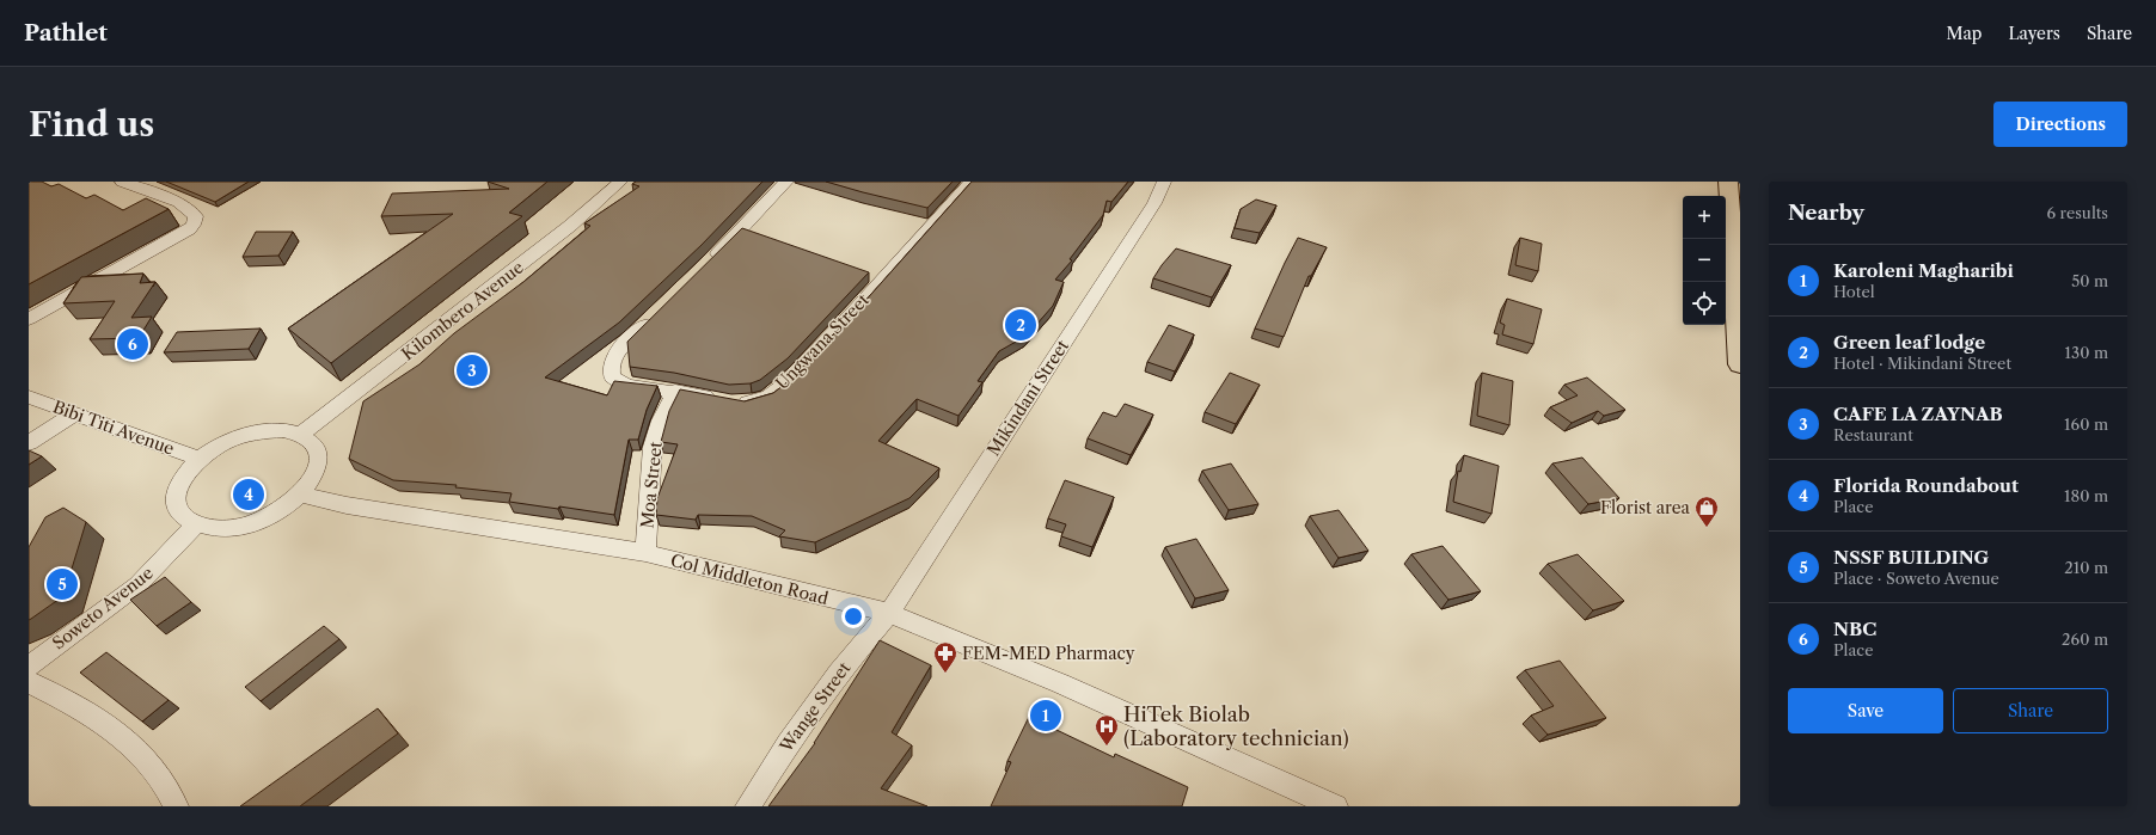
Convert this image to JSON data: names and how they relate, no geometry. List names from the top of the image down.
{
  "streets": {
    "street": [
      "Kilombero Avenue",
      "Ungwana Street",
      "Mikindani Street",
      "Bibi Titi Avenue",
      "Moa Street",
      "Col Middleton Road",
      "Soweto Avenue",
      "Wange Street"
    ]
  },
  "crossings": [
    ["Kilombero Avenue", "Bibi Titi Avenue"],
    ["Kilombero Avenue", "Col Middleton Road"],
    ["Kilombero Avenue", "Soweto Avenue"],
    ["Ungwana Street", "Moa Street"],
    ["Mikindani Street", "Col Middleton Road"],
    ["Mikindani Street", "Wange Street"],
    ["Bibi Titi Avenue", "Col Middleton Road"],
    ["Bibi Titi Avenue", "Soweto Avenue"],
    ["Moa Street", "Col Middleton Road"],
    ["Col Middleton Road", "Soweto Avenue"],
    ["Col Middleton Road", "Wange Street"]
  ],
  "places": {
    "shop": ["Florist area"],
    "pharmacy": ["FEM-MED Pharmacy"],
    "hospital": ["HiTek Biolab (Laboratory technician)"]
  },
  "page": {
    "header": "Pathlet",
    "nav": ["Map", "Layers", "Share"],
    "buttons": [
      "Directions",
      ["Save", "Share"]
    ],
    "title": "Find us",
    "heading": ["Nearby", "6 results"],
    "map_buttons": ["+", "−"],
    "list": [
      {
        "mark": "1",
        "name": "Karoleni Magharibi",
        "note": "Hotel",
        "value": "50 m"
      },
      {
        "mark": "2",
        "name": "Green leaf lodge",
        "note": "Hotel · Mikindani Street",
        "value": "130 m"
      },
      {
        "mark": "3",
        "name": "CAFE LA ZAYNAB",
        "note": "Restaurant",
        "value": "160 m"
      },
      {
        "mark": "4",
        "name": "Florida Roundabout",
        "note": "Place",
        "value": "180 m"
      },
      {
        "mark": "5",
        "name": "NSSF BUILDING",
        "note": "Place · Soweto Avenue",
        "value": "210 m"
      },
      {
        "mark": "6",
        "name": "NBC",
        "note": "Place",
        "value": "260 m"
      }
    ],
    "pins": [
      "2",
      "6",
      "3",
      "4",
      "5",
      "1"
    ]
  }
}
